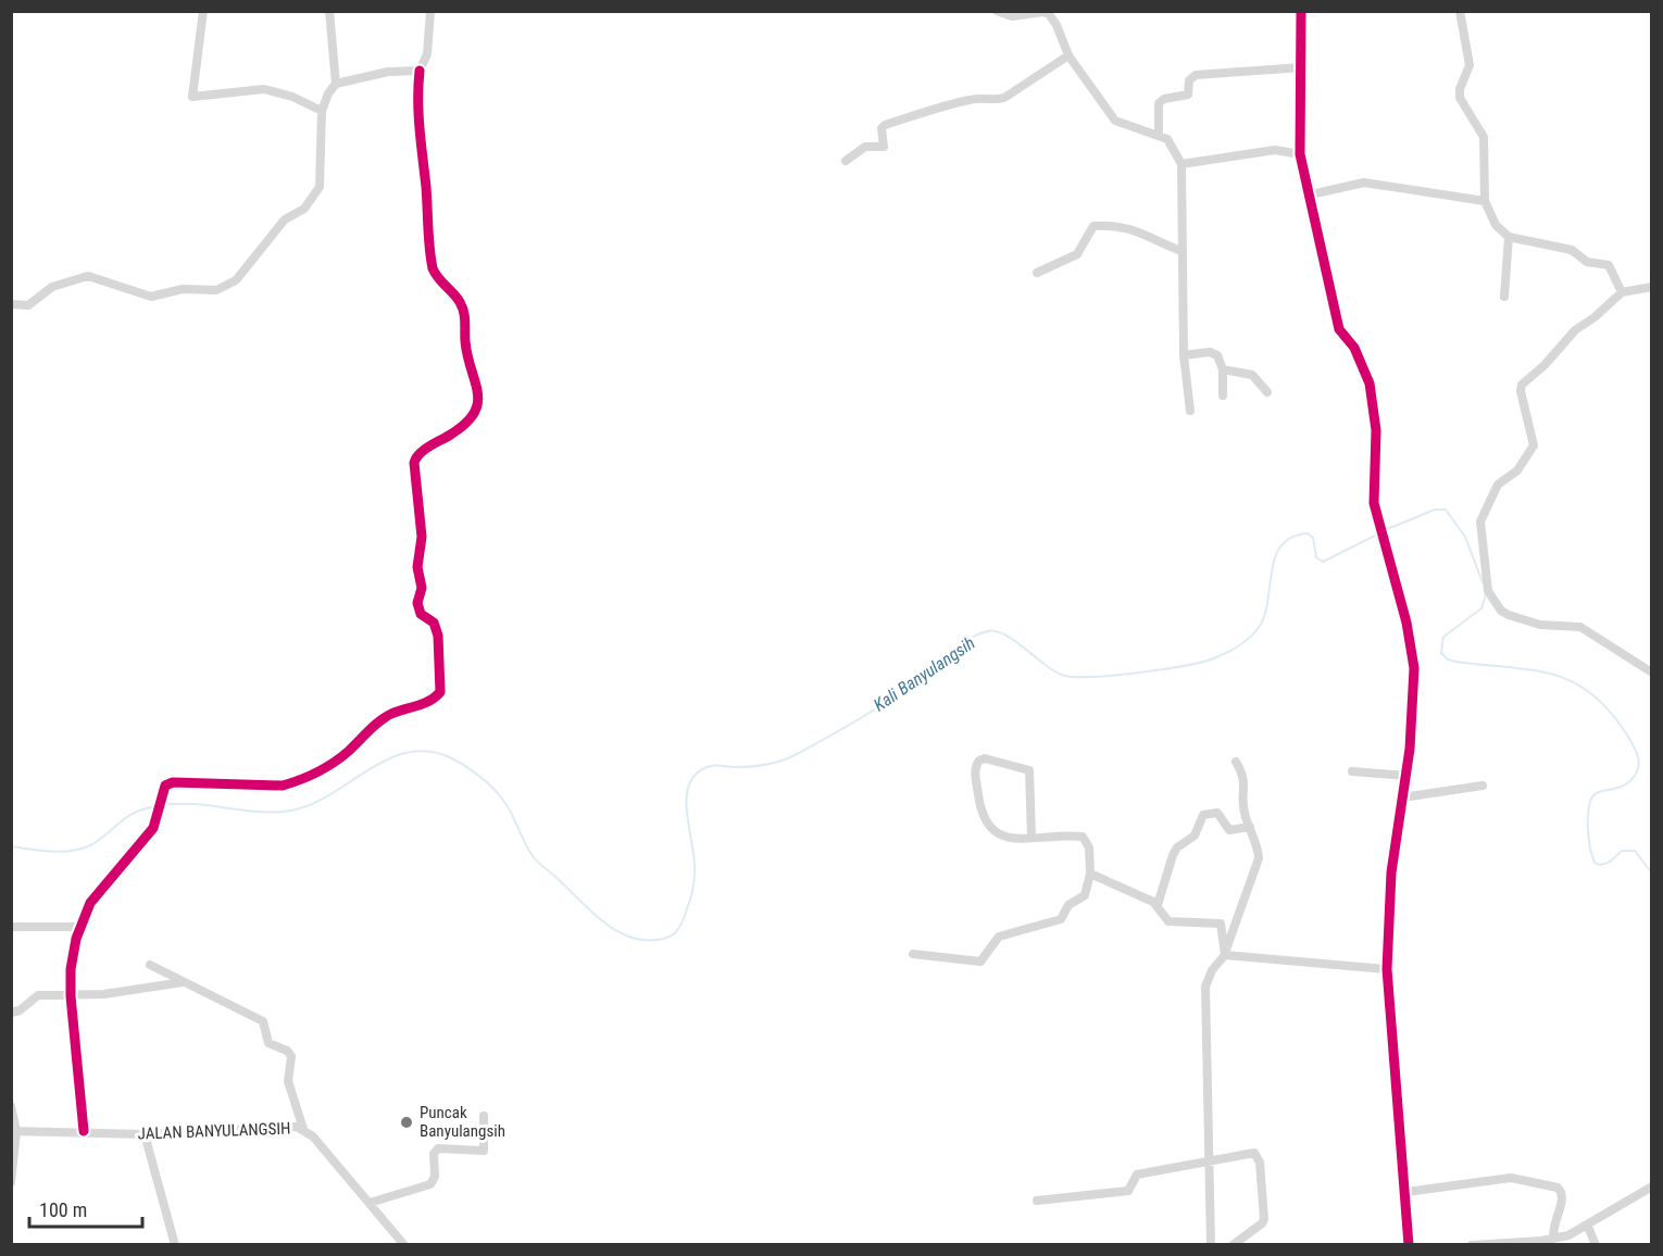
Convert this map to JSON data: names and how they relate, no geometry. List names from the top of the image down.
{
  "streets": {
    "street": ["JALAN BANYULANGSIH"]
  },
  "water": ["Kali Banyulangsih"],
  "places": ["Puncak Banyulangsih"],
  "scale_bar": "100 m"
}
